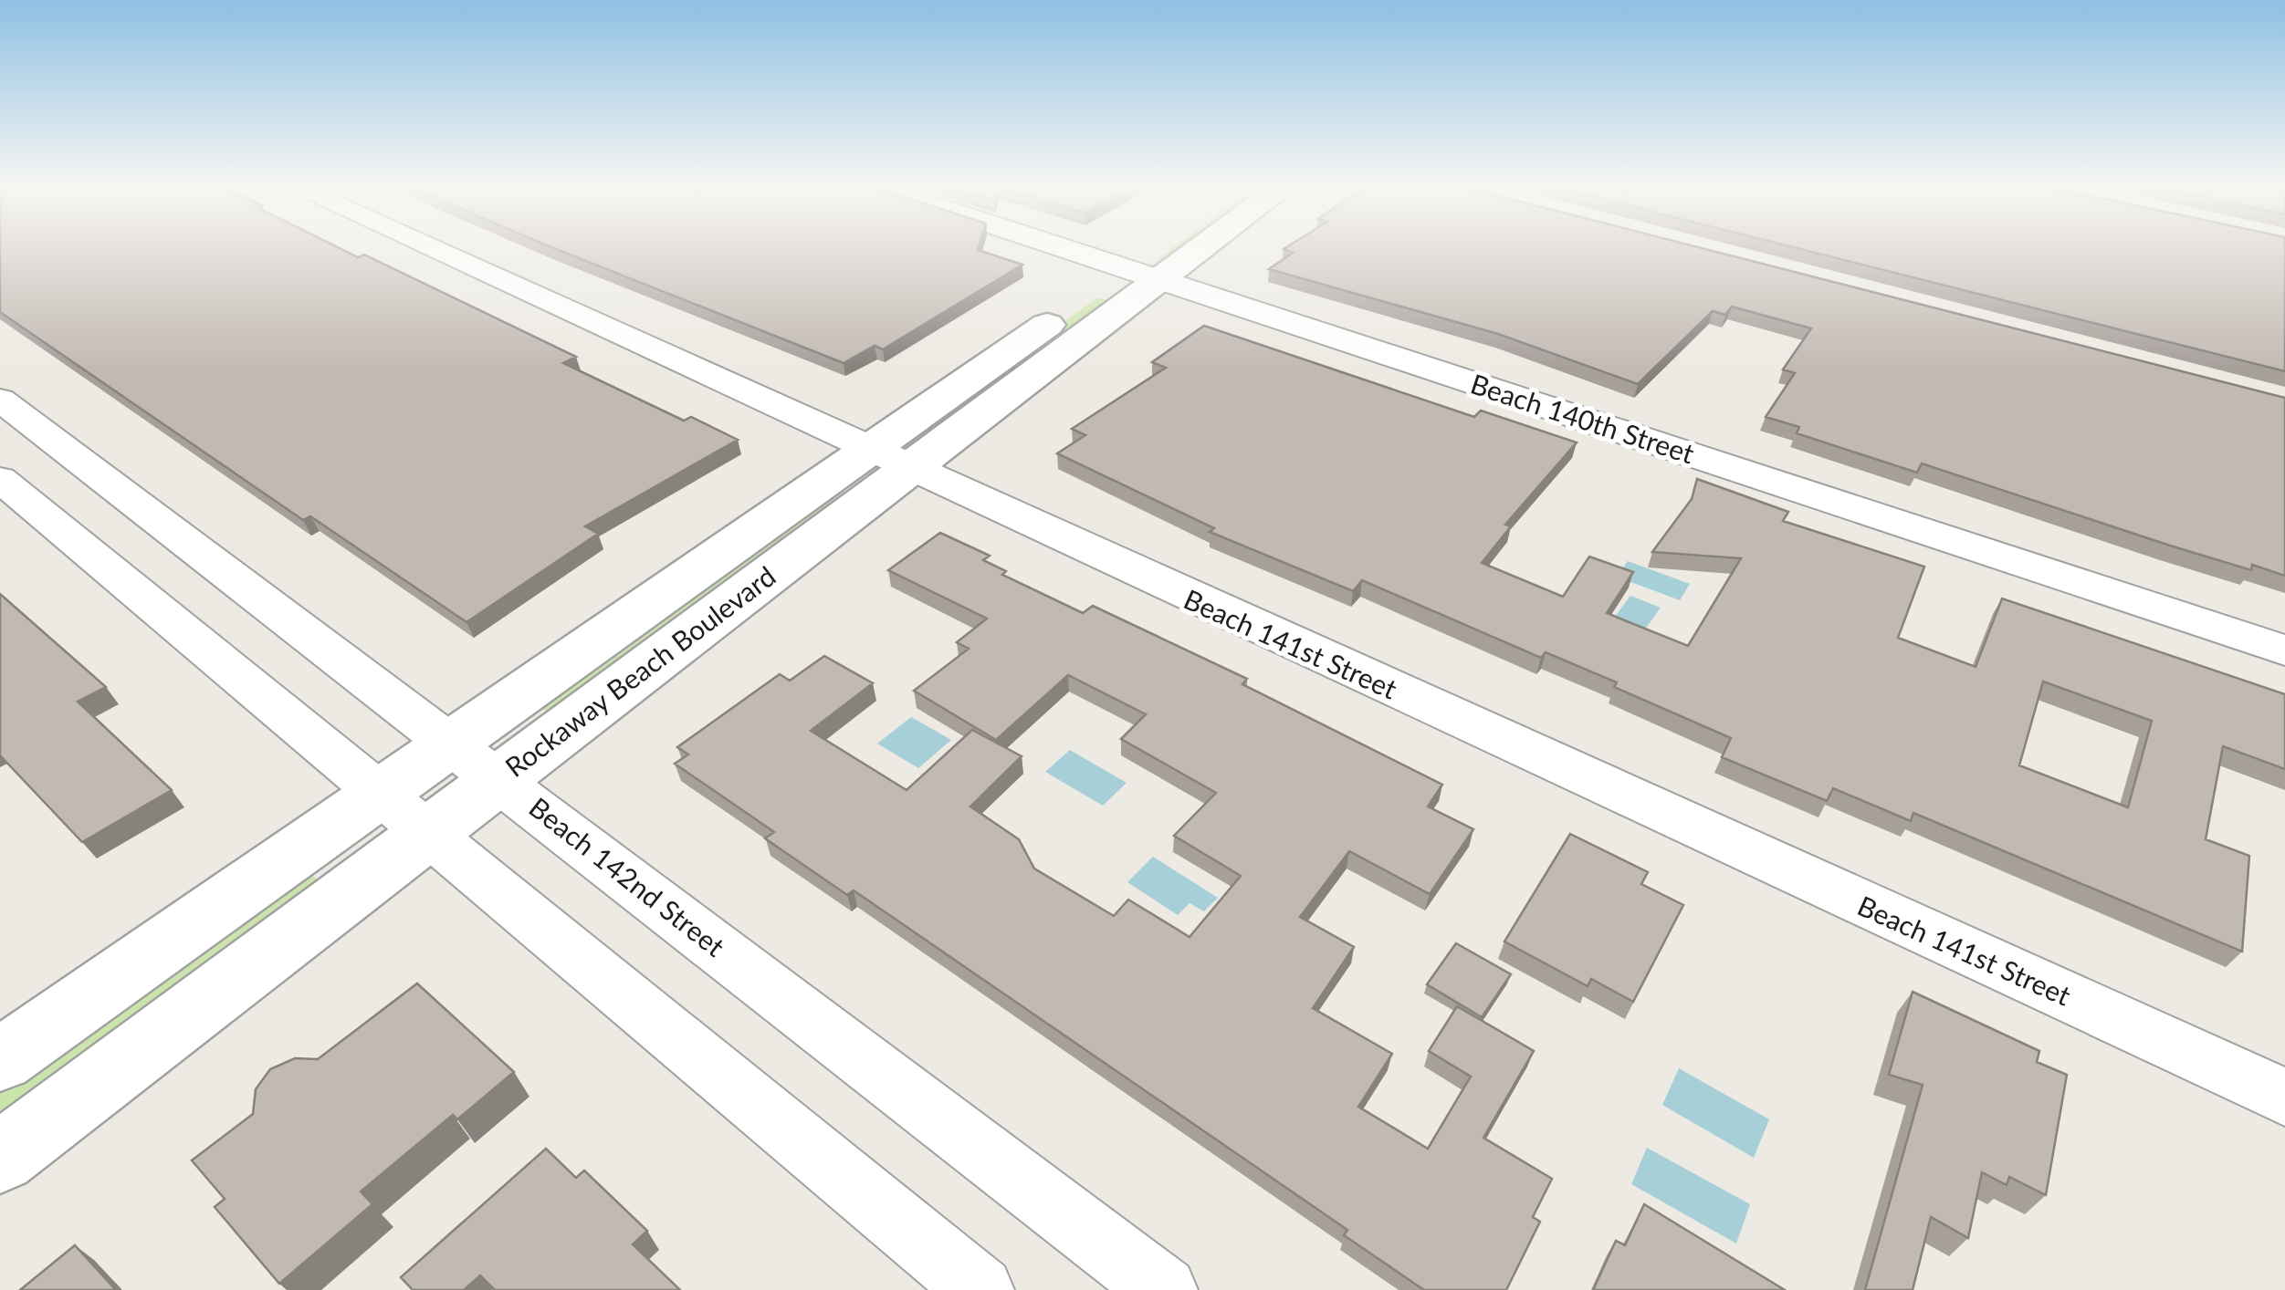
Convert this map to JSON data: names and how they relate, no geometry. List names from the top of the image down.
{
  "streets": {
    "street": [
      "Beach 140th Street",
      "Beach 141st Street",
      "Rockaway Beach Boulevard",
      "Beach 142nd Street"
    ]
  },
  "crossings": [
    ["Beach 140th Street", "Rockaway Beach Boulevard"],
    ["Beach 141st Street", "Rockaway Beach Boulevard"],
    ["Rockaway Beach Boulevard", "Beach 142nd Street"]
  ]
}
